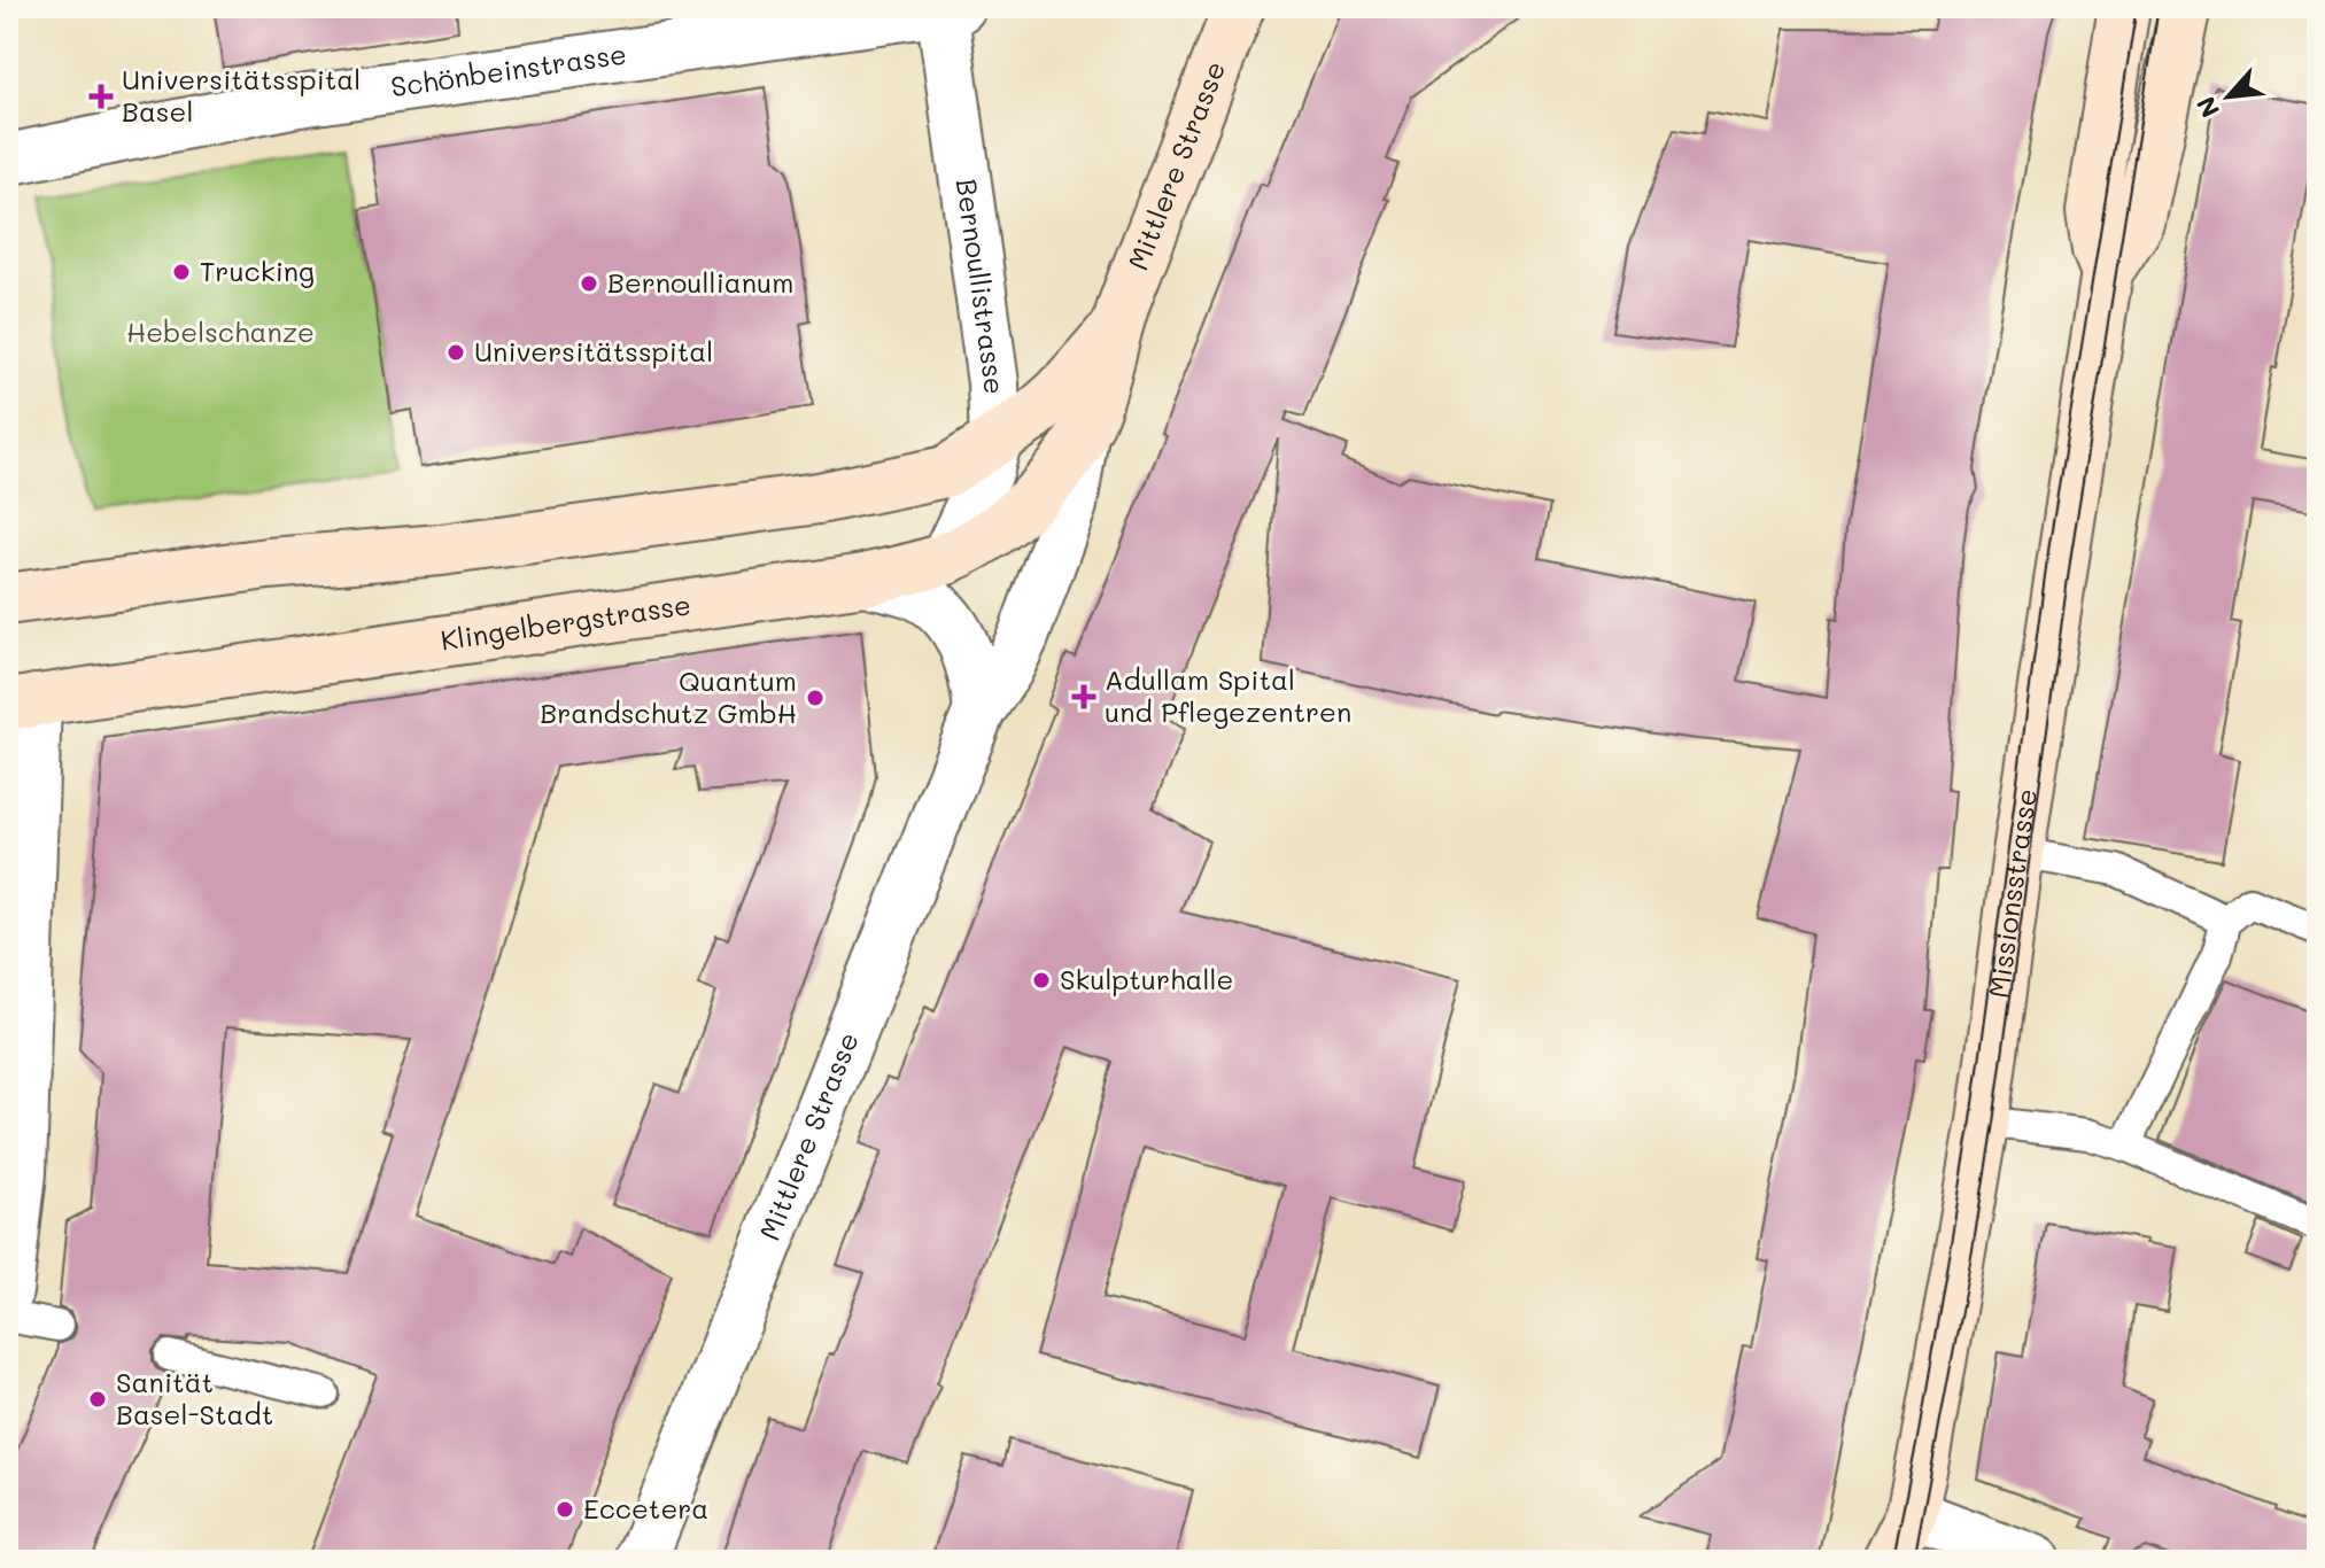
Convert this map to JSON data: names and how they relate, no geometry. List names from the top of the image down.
{
  "streets": {
    "main road": ["Mittlere Strasse", "Klingelbergstrasse", "Missionsstrasse"],
    "street": ["Schönbeinstrasse", "Bernoullistrasse"]
  },
  "crossings": [
    ["Schönbeinstrasse", "Bernoullistrasse"],
    ["Mittlere Strasse", "Bernoullistrasse"],
    ["Mittlere Strasse", "Klingelbergstrasse"],
    ["Bernoullistrasse", "Klingelbergstrasse"]
  ],
  "parks": ["Hebelschanze"],
  "places": {
    "health": ["Universitätsspital Basel", "Adullam Spital und Pflegezentren"],
    "other": [
      "Trucking",
      "Bernoullianum",
      "Universitätsspital",
      "Quantum Brandschutz GmbH",
      "Skulpturhalle",
      "Sanität Basel-Stadt",
      "Eccetera"
    ]
  },
  "north": "bottom left"
}
